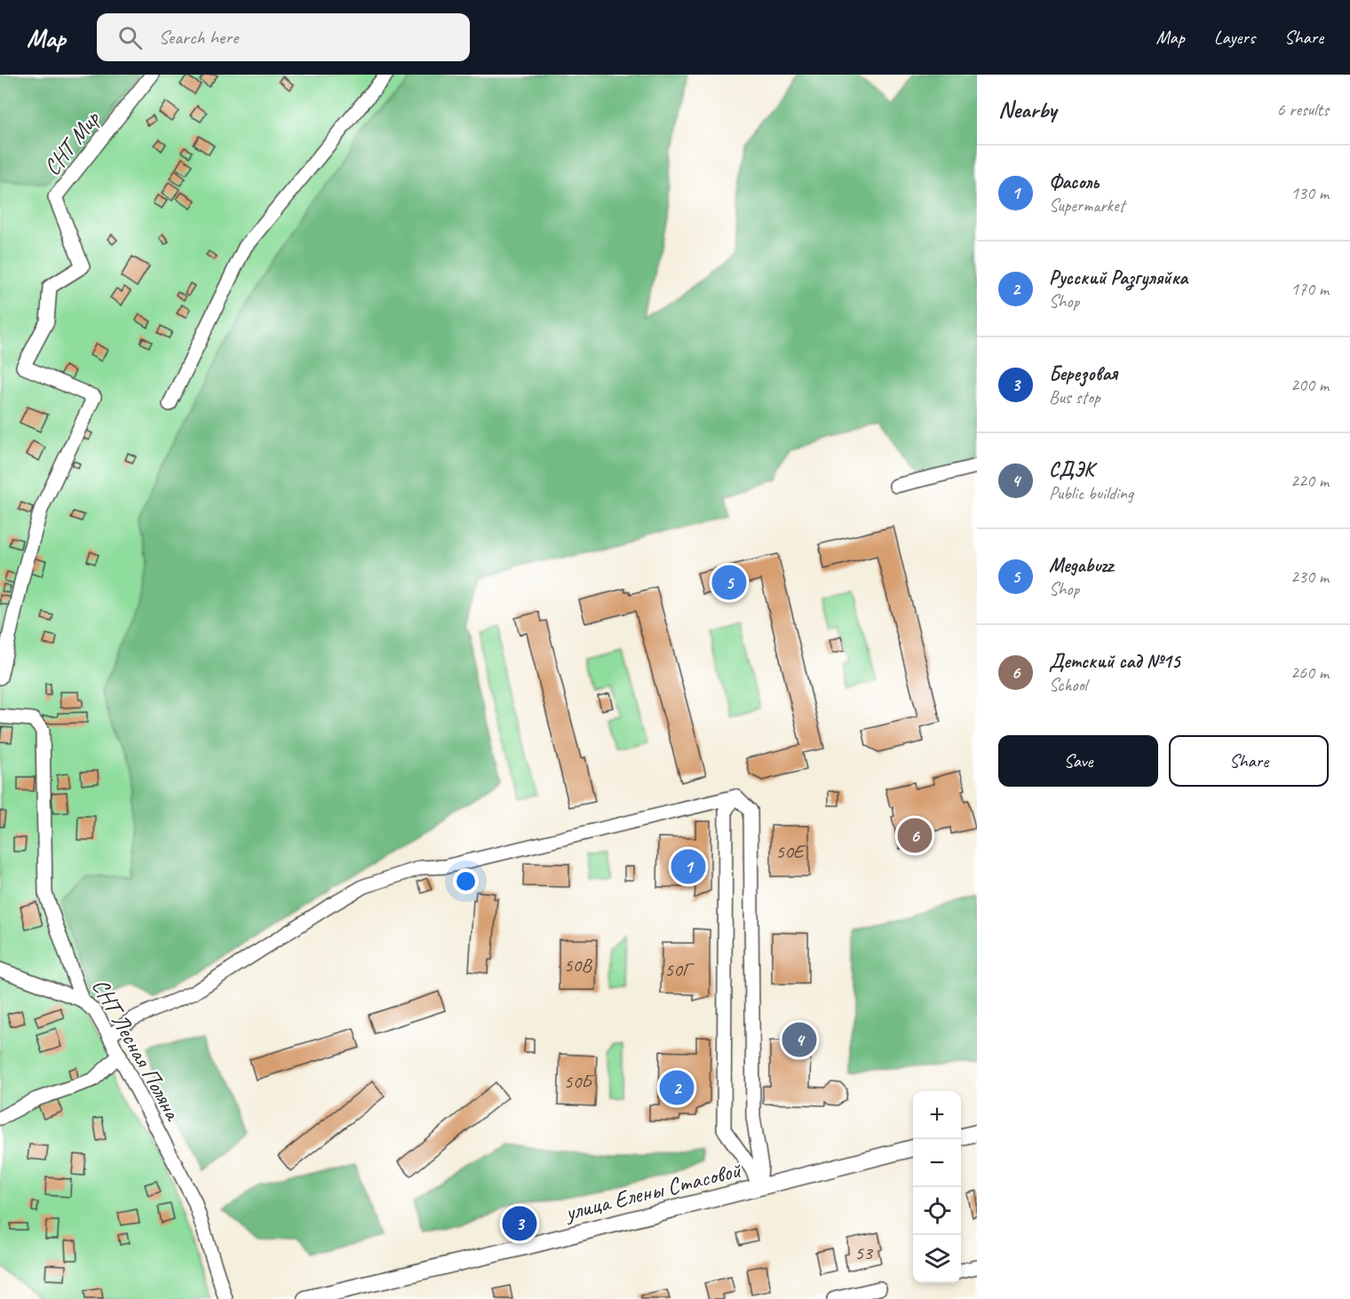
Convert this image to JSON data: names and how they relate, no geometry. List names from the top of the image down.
{
  "streets": {
    "main road": ["улица Елены Стасовой"],
    "street": ["СНТ Мир", "СНТ Лесная Поляна"]
  },
  "house_numbers": [
    "50Е",
    "50В",
    "50Г",
    "50Б",
    "53"
  ],
  "page": {
    "header": "Map",
    "search": "Search here",
    "nav": ["Map", "Layers", "Share"],
    "heading": ["Nearby", "6 results"],
    "list": [
      {
        "mark": "1",
        "name": "Фасоль",
        "note": "Supermarket",
        "value": "130 m"
      },
      {
        "mark": "2",
        "name": "Русский Разгуляйка",
        "note": "Shop",
        "value": "170 m"
      },
      {
        "mark": "3",
        "name": "Березовая",
        "note": "Bus stop",
        "value": "200 m"
      },
      {
        "mark": "4",
        "name": "СДЭК",
        "note": "Public building",
        "value": "220 m"
      },
      {
        "mark": "5",
        "name": "Megabuzz",
        "note": "Shop",
        "value": "230 m"
      },
      {
        "mark": "6",
        "name": "Детский сад №15",
        "note": "School",
        "value": "260 m"
      }
    ],
    "pins": [
      "5",
      "6",
      "1",
      "4",
      "2",
      "3"
    ],
    "buttons": ["Save", "Share"],
    "map_buttons": ["+", "−"]
  }
}
